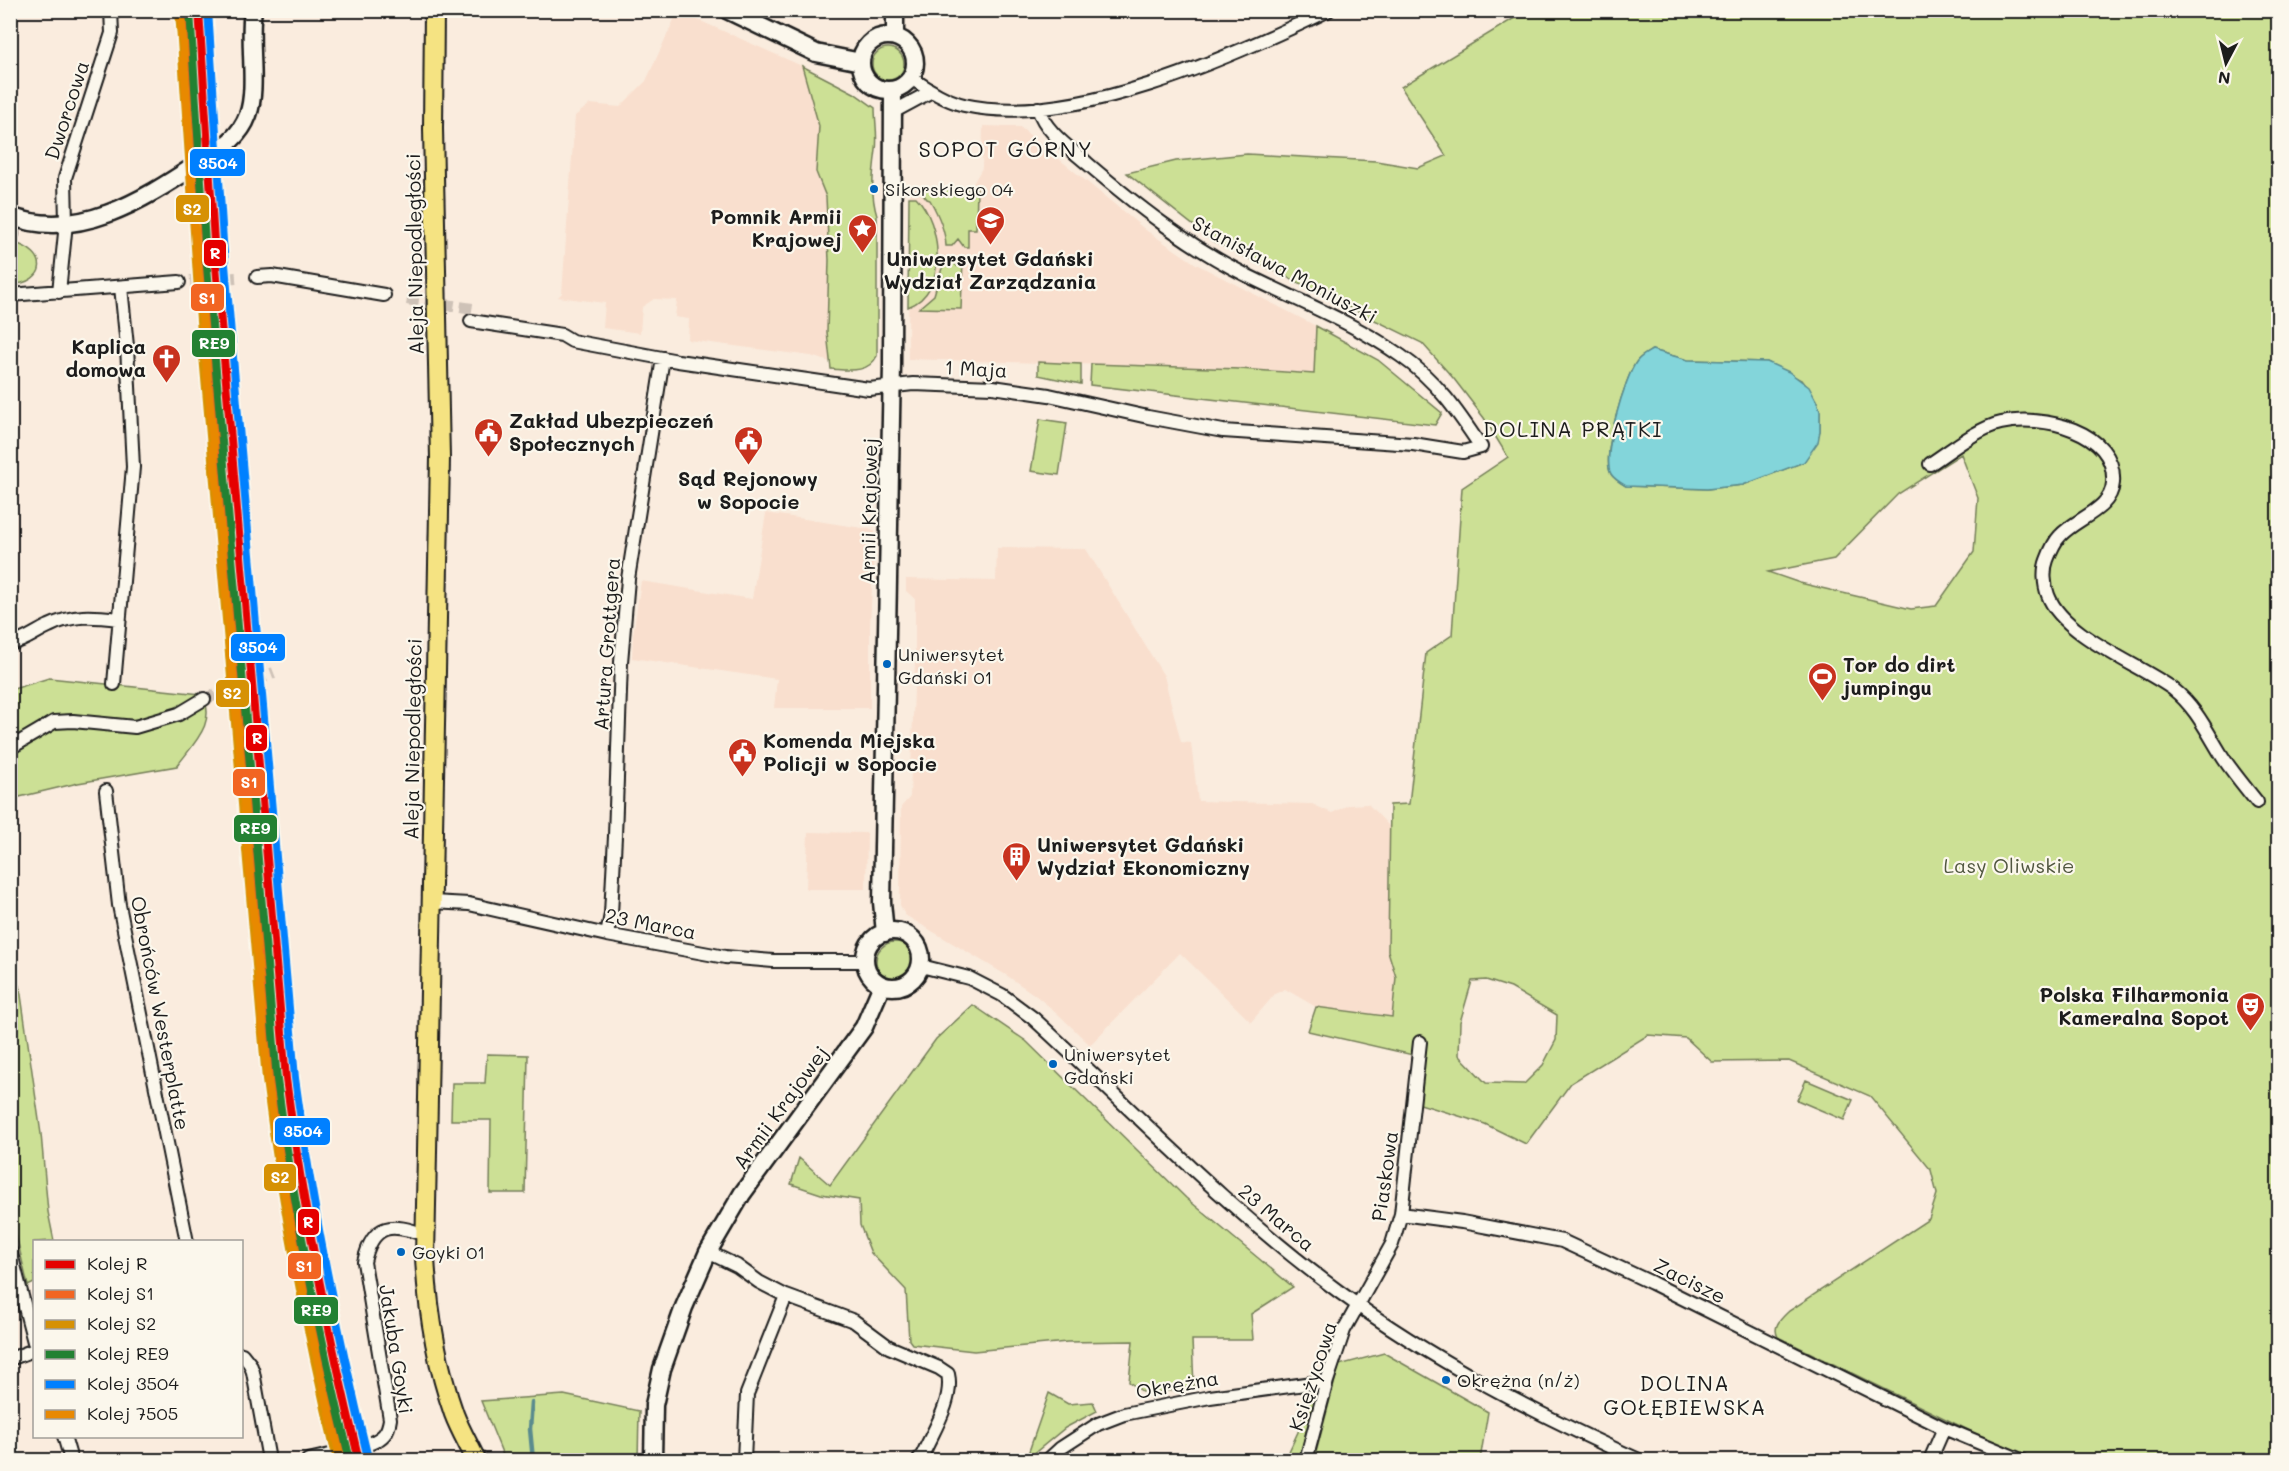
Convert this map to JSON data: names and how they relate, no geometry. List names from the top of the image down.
{
  "streets": {
    "main road": ["Aleja Niepodległości"],
    "street": [
      "Dworcowa",
      "Stanisława Moniuszki",
      "1 Maja",
      "Armii Krajowej",
      "Artura Grottgera",
      "23 Marca",
      "Obrońców Westerplatte",
      "Piaskowa",
      "Zacisze",
      "Jakuba Goyki",
      "Księżycowa",
      "Okrężna"
    ]
  },
  "crossings": [
    ["Aleja Niepodległości", "23 Marca"],
    ["Aleja Niepodległości", "Jakuba Goyki"],
    ["Stanisława Moniuszki", "1 Maja"],
    ["1 Maja", "Armii Krajowej"],
    ["1 Maja", "Artura Grottgera"],
    ["Armii Krajowej", "23 Marca"],
    ["Artura Grottgera", "23 Marca"],
    ["23 Marca", "Piaskowa"],
    ["23 Marca", "Księżycowa"],
    ["Piaskowa", "Zacisze"],
    ["Piaskowa", "Księżycowa"],
    ["Księżycowa", "Okrężna"]
  ],
  "districts": ["SOPOT GÓRNY", "DOLINA PRĄTKI", "DOLINA GOŁĘBIEWSKA"],
  "parks": ["Lasy Oliwskie"],
  "places": {
    "other": [
      "Sikorskiego 04",
      "Uniwersytet Gdański 01",
      "Uniwersytet Gdański",
      "Goyki 01",
      "Okrężna (n/ż)"
    ],
    "school or university": ["Uniwersytet Gdański Wydział Zarządzania"],
    "place": ["Pomnik Armii Krajowej"],
    "church": ["Kaplica domowa"],
    "public building": ["Zakład Ubezpieczeń Społecznych", "Sąd Rejonowy w Sopocie", "Komenda Miejska Policji w Sopocie"],
    "sports": ["Tor do dirt jumpingu"],
    "building": ["Uniwersytet Gdański Wydział Ekonomiczny"],
    "theatre": ["Polska Filharmonia Kameralna Sopot"]
  },
  "lines": [
    "rail line R",
    "rail line S1",
    "rail line 3504",
    "rail line S2",
    "rail line RE9",
    "rail line 7505"
  ],
  "legend": [
    "Kolej R",
    "Kolej S1",
    "Kolej S2",
    "Kolej RE9",
    "Kolej 3504",
    "Kolej 7505"
  ],
  "north": "bottom"
}
